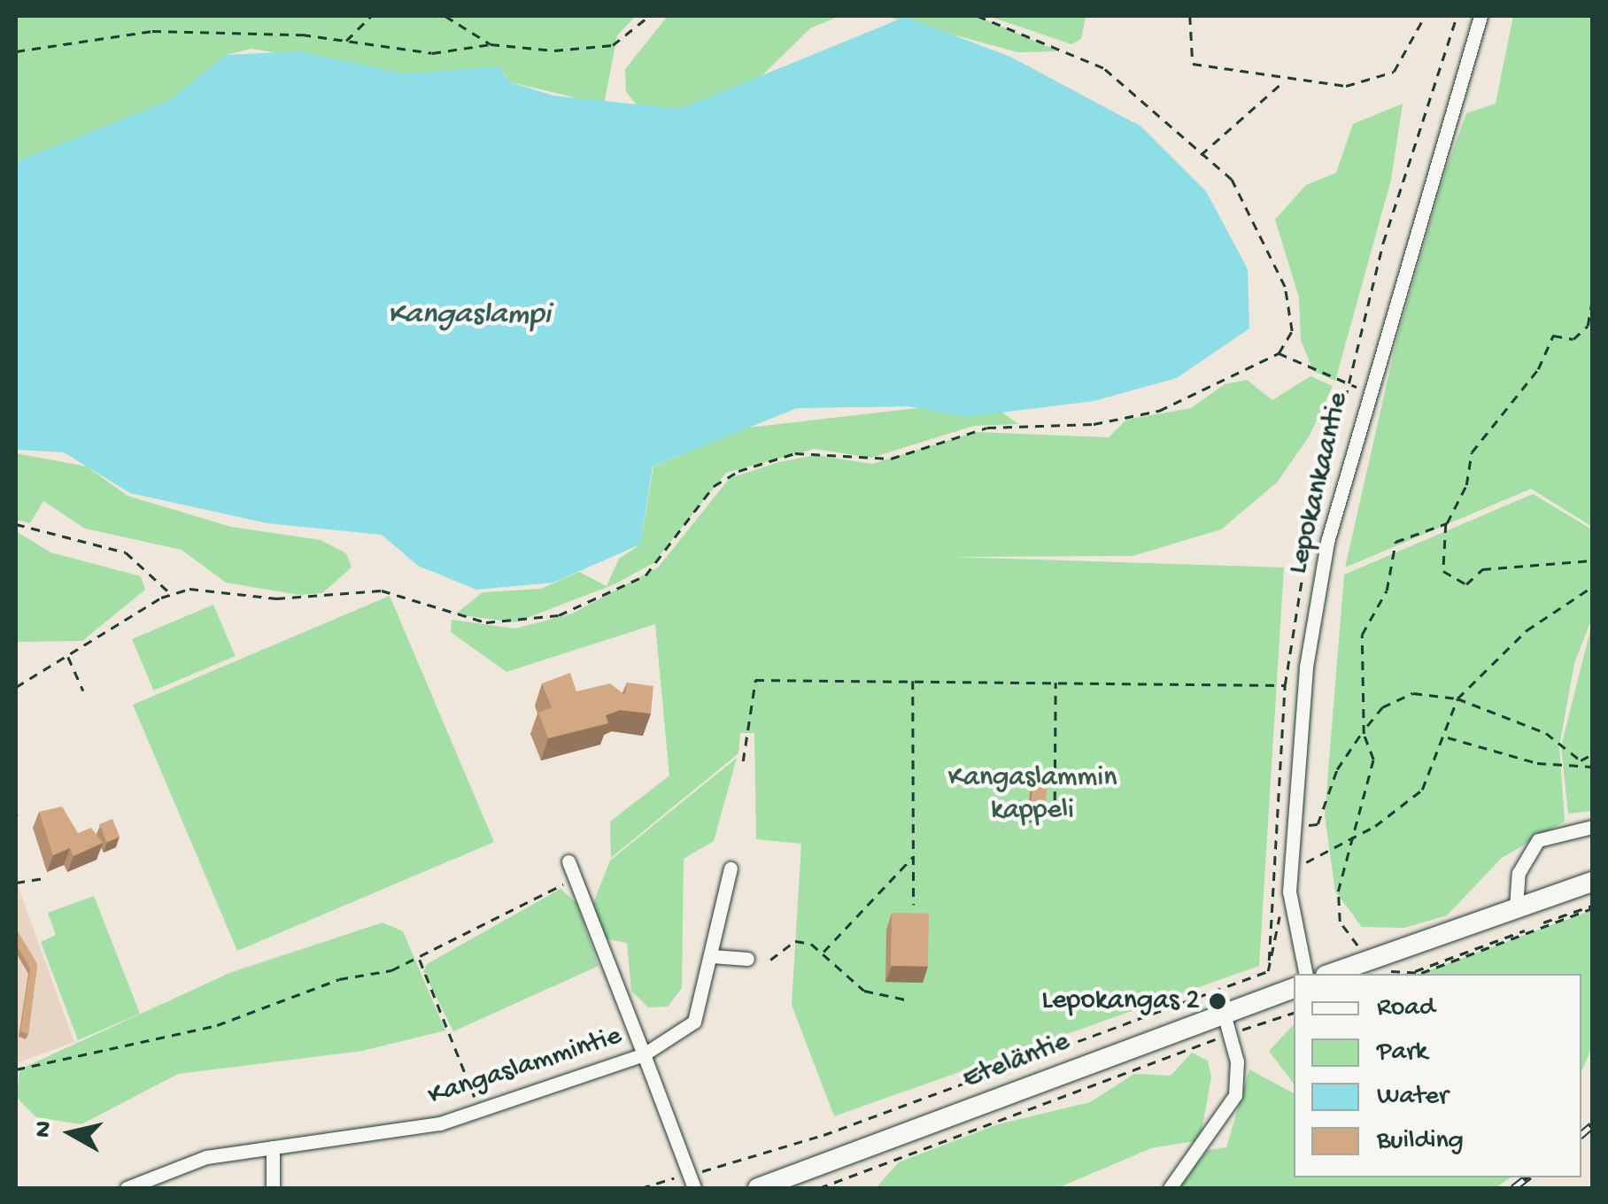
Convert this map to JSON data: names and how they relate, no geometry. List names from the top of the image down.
{
  "streets": {
    "street": ["Lepokankaantie", "Eteläntie", "Kangaslammintie"]
  },
  "water": ["Kangaslampi"],
  "parks": ["Kangaslammin kappeli"],
  "places": ["Lepokangas 2"],
  "legend": [
    "Road",
    "Park",
    "Water",
    "Building"
  ],
  "north": "left"
}
